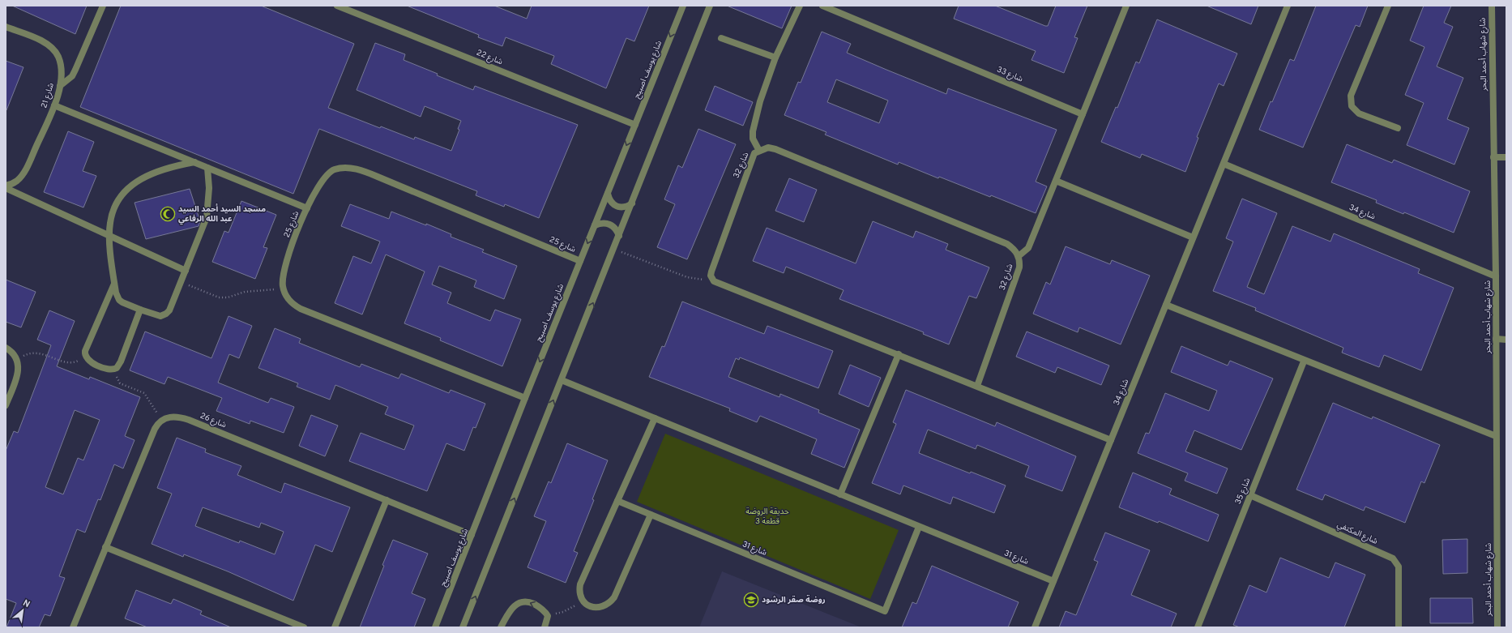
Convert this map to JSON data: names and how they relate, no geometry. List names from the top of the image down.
{
  "streets": {
    "street": [
      "شارع شهاب أحمد البحر",
      "شارع 22",
      "شارع يوسف اصبيح",
      "شارع 33",
      "شارع 21",
      "شارع 32",
      "شارع 34",
      "شارع 25",
      "شارع 26",
      "شارع 35",
      "شارع المكتفي",
      "شارع 31"
    ]
  },
  "crossings": [
    ["شارع شهاب أحمد البحر", "شارع 34"],
    ["شارع 22", "شارع يوسف اصبيح"],
    ["شارع يوسف اصبيح", "شارع 25"],
    ["شارع يوسف اصبيح", "شارع 26"],
    ["شارع 34", "شارع 31"],
    ["شارع 35", "شارع المكتفي"]
  ],
  "parks": ["حديقة الروضة قطعة 3"],
  "places": {
    "mosque": ["مسجد السيد أحمد السيد عبد الله الرفاعي"],
    "school or university": ["روضة صقر الرشود"]
  },
  "north": "top right"
}
